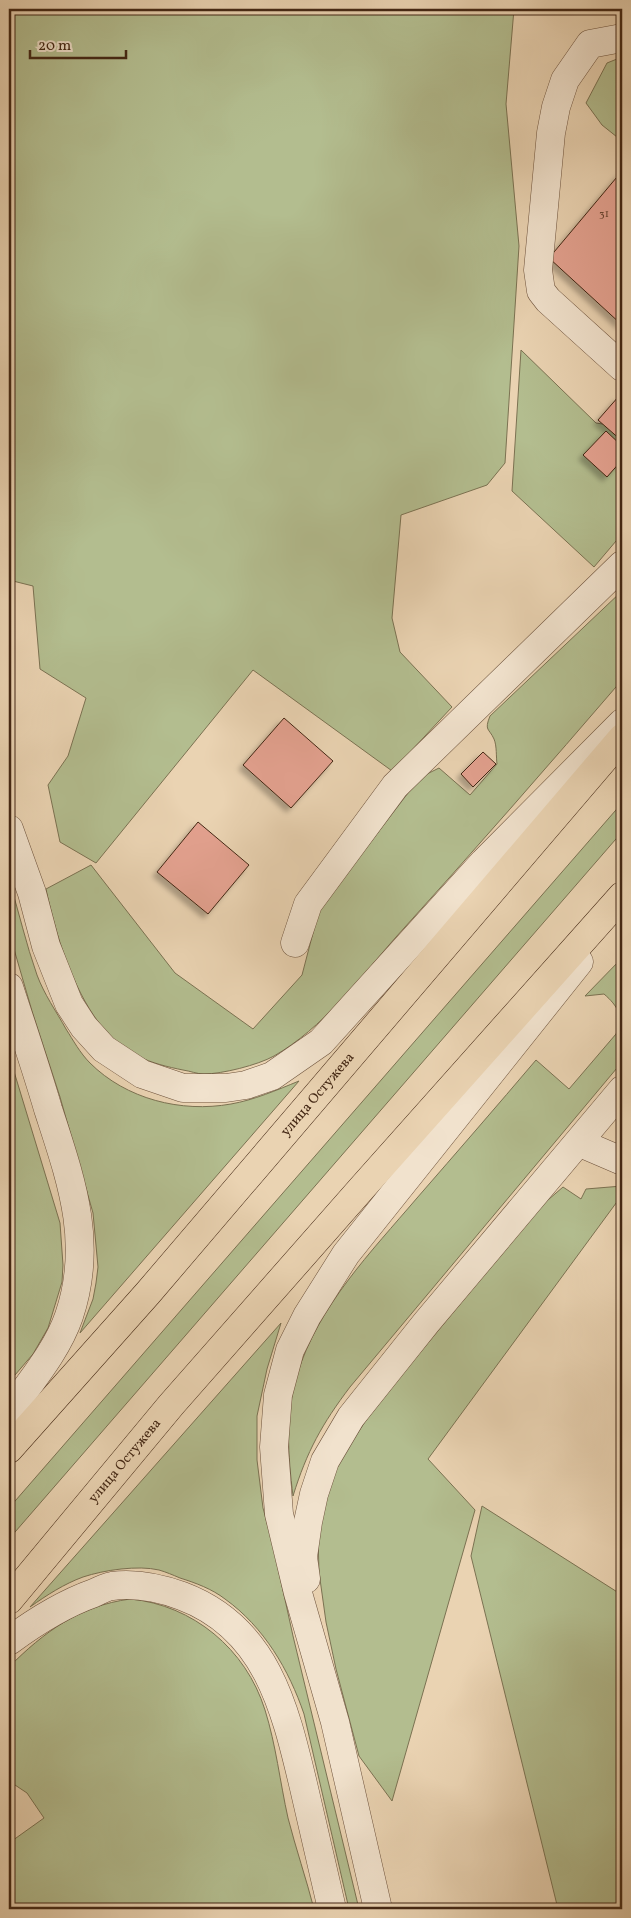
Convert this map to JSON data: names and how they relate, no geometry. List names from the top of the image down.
{
  "streets": {
    "main road": ["улица Остужева"]
  },
  "house_numbers": ["31"],
  "scale_bar": "20 m"
}
